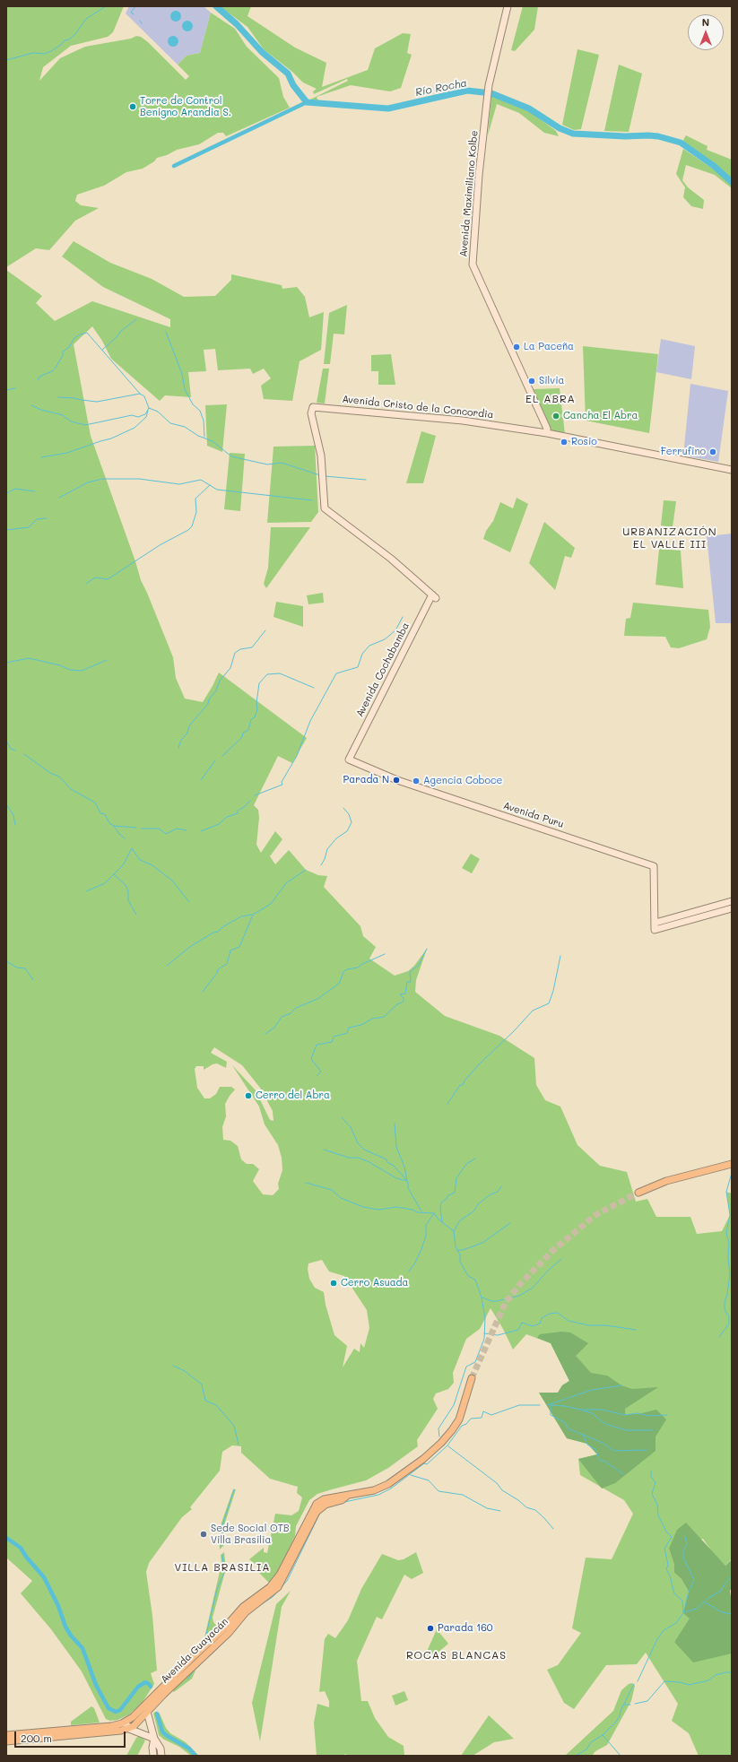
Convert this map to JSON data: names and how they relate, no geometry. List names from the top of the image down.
{
  "streets": {
    "main road": ["Avenida Guayacán"],
    "street": [
      "Avenida Maximiliano Kolbe",
      "Avenida Cristo de la Concordia",
      "Avenida Cochabamba",
      "Avenida Puru"
    ]
  },
  "crossings": [
    ["Avenida Maximiliano Kolbe", "Avenida Cristo de la Concordia"],
    ["Avenida Cristo de la Concordia", "Avenida Cochabamba"],
    ["Avenida Cochabamba", "Avenida Puru"]
  ],
  "districts": [
    "EL ABRA",
    "URBANIZACIÓN EL VALLE III",
    "VILLA BRASILIA",
    "ROCAS BLANCAS"
  ],
  "water": ["Río Rocha"],
  "places": [
    "Torre de Control Benigno Arandia S.",
    "La Paceña",
    "Silvia",
    "Cancha El Abra",
    "Rosio",
    "Ferrufino",
    "Parada N",
    "Agencia Coboce",
    "Cerro del Abra",
    "Cerro Asuada",
    "Sede Social OTB Villa Brasilia",
    "Parada 160"
  ],
  "scale_bar": "200 m",
  "north": "top"
}
